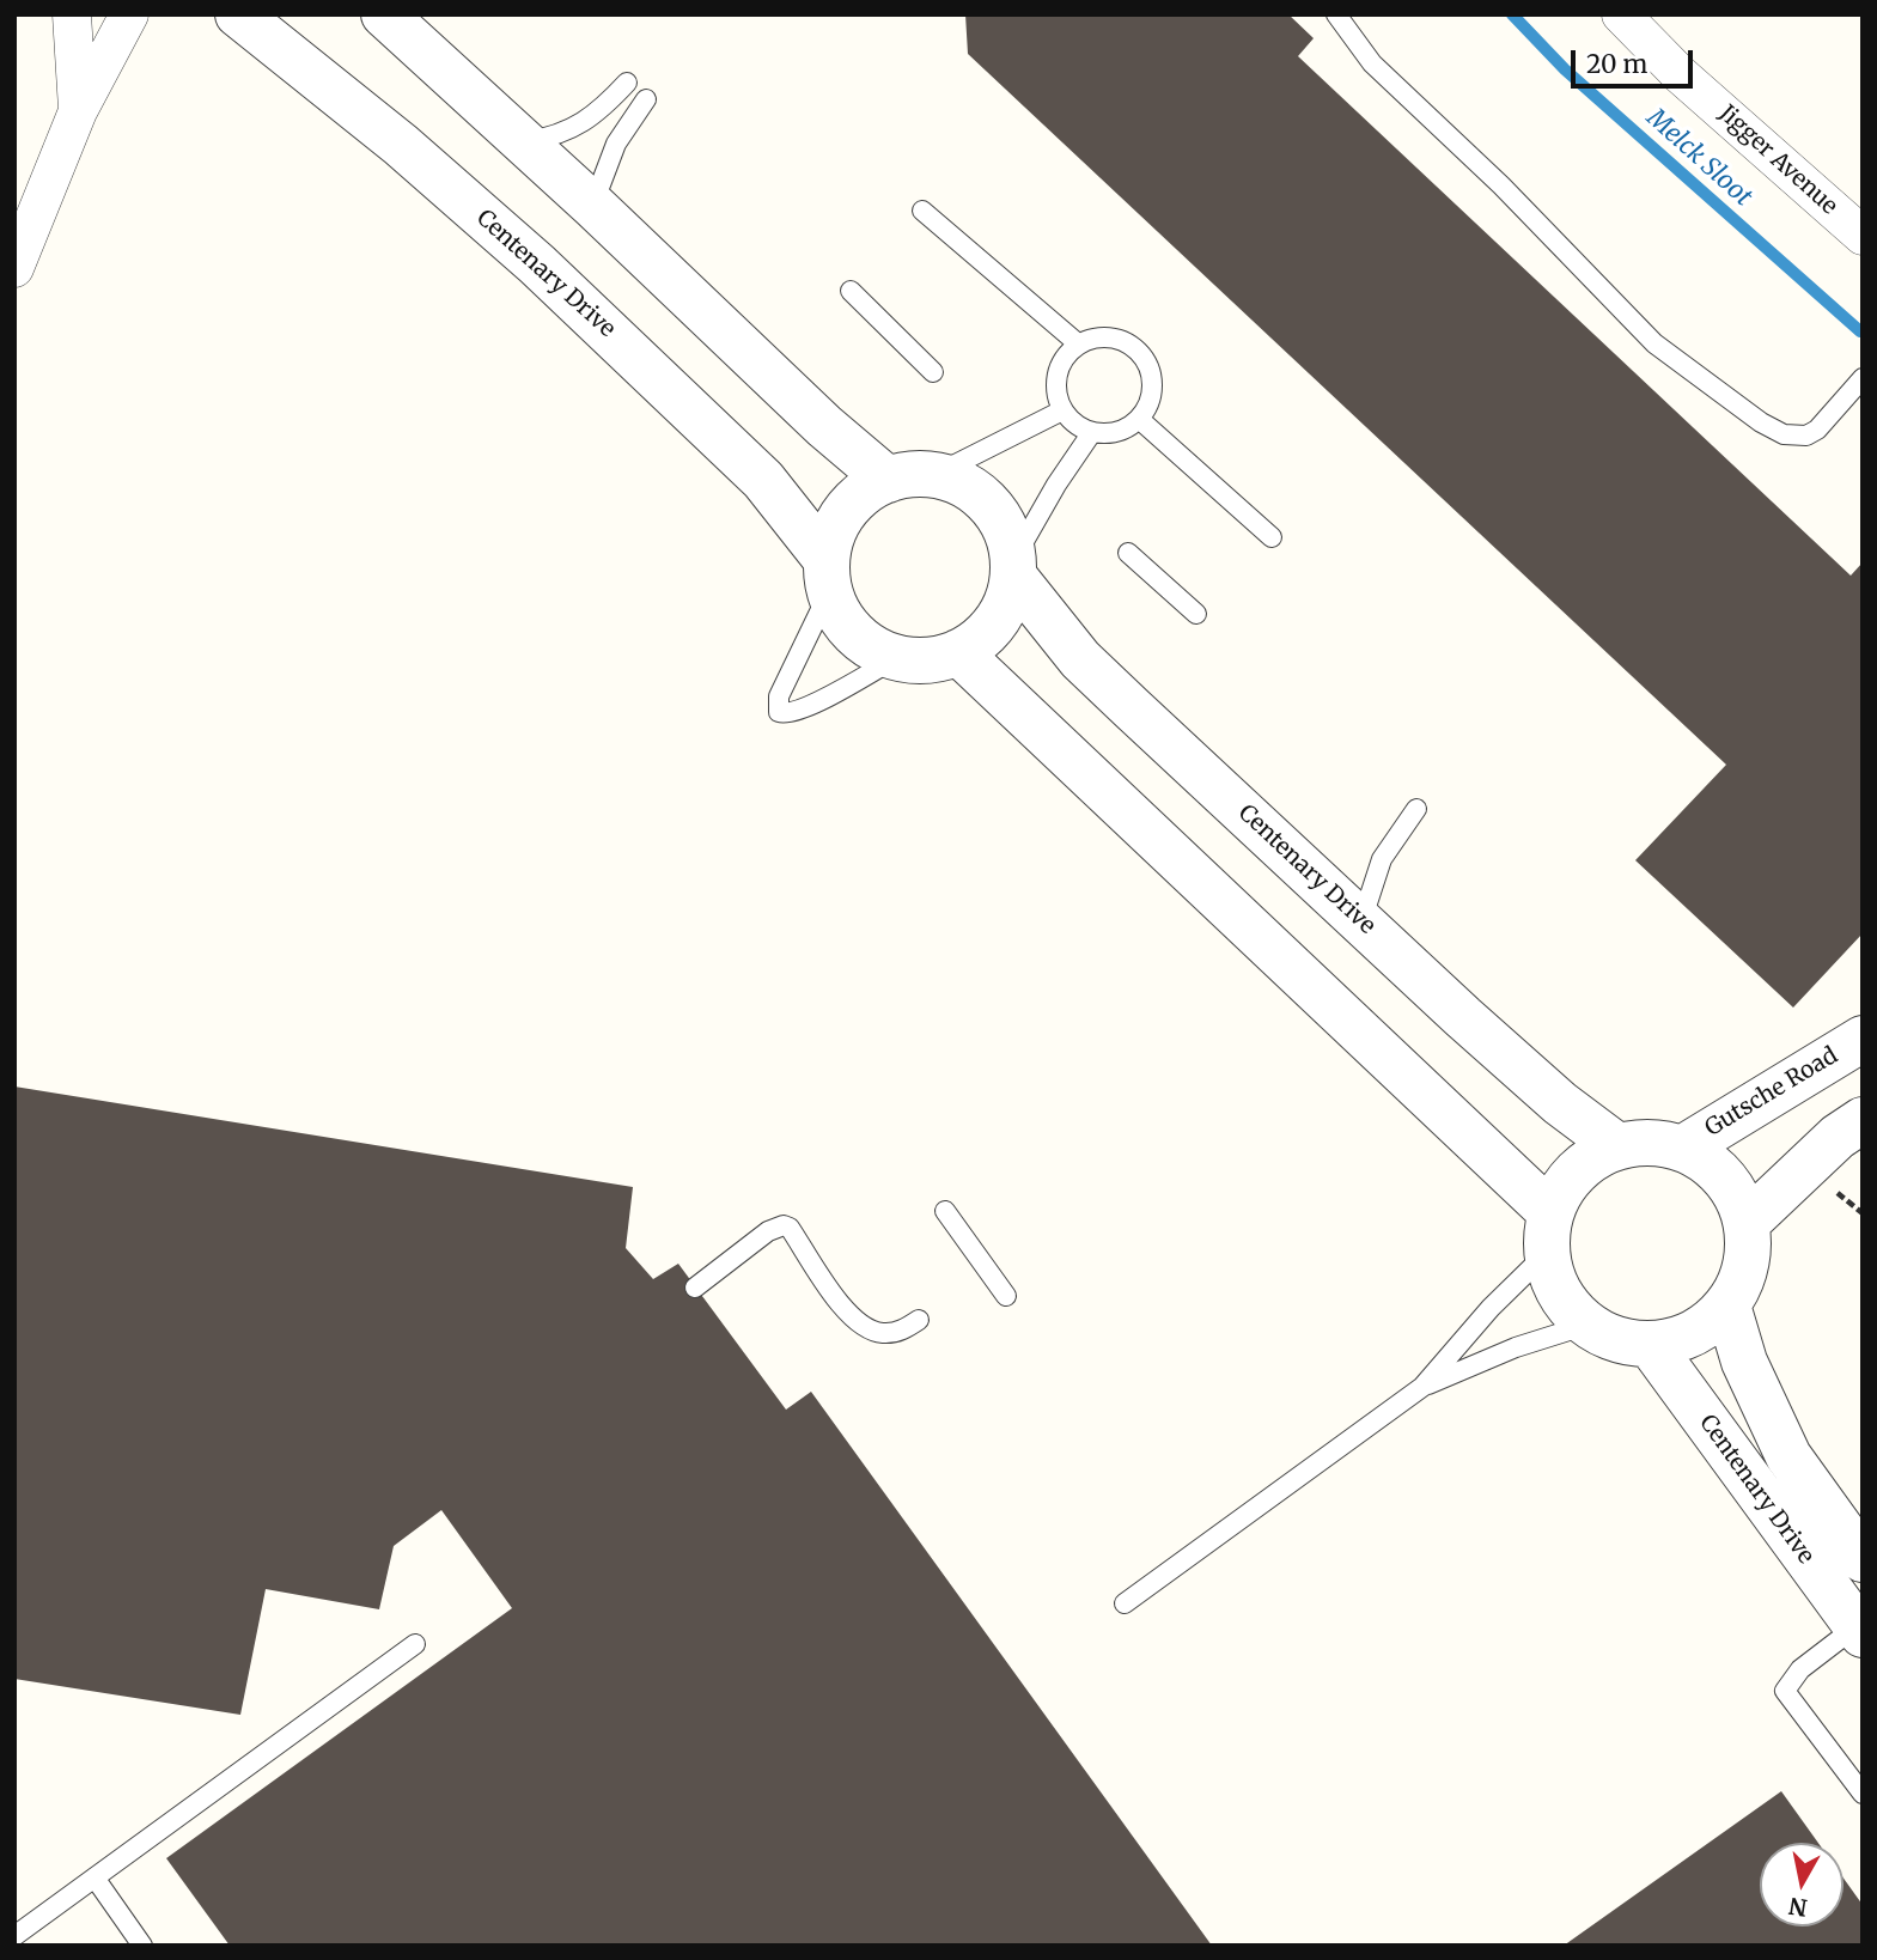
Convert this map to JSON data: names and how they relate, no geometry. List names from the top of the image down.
{
  "streets": {
    "street": ["Jigger Avenue", "Centenary Drive", "Gutsche Road"]
  },
  "crossings": [
    ["Centenary Drive", "Gutsche Road"]
  ],
  "water": ["Melck Sloot"],
  "scale_bar": "20 m",
  "north": "bottom"
}
